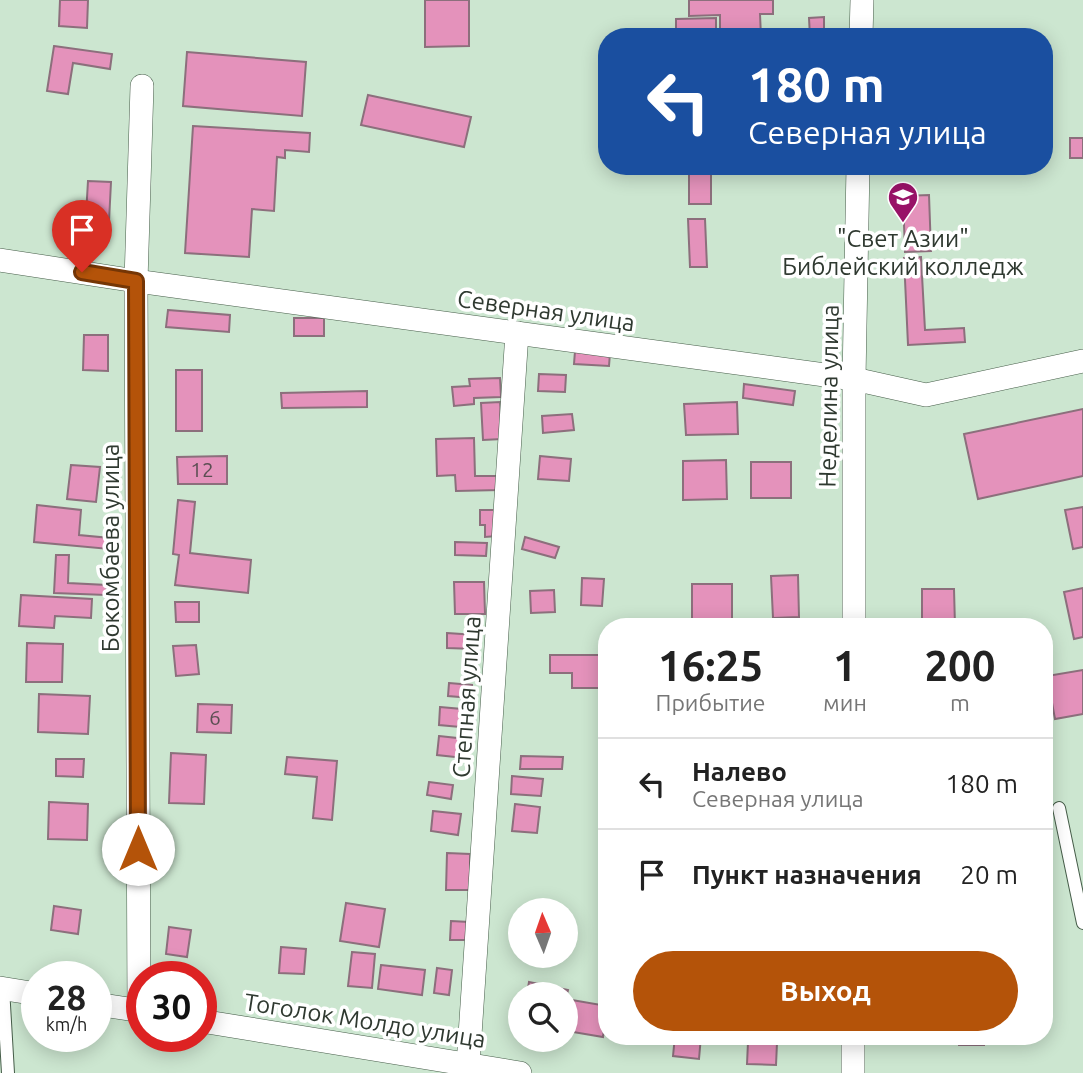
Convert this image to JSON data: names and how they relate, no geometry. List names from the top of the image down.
{
  "streets": {
    "street": [
      "Северная улица",
      "Неделина улица",
      "Бокомбаева улица",
      "Степная улица",
      "Тоголок Молдо улица"
    ]
  },
  "crossings": [
    ["Северная улица", "Неделина улица"],
    ["Северная улица", "Бокомбаева улица"],
    ["Северная улица", "Степная улица"],
    ["Степная улица", "Тоголок Молдо улица"]
  ],
  "places": {
    "school or university": ["\"Свет Азии\" Библейский колледж"]
  },
  "house_numbers": ["12", "6"],
  "north": "top",
  "page": {
    "turn": ["180 m", "Северная улица"],
    "eta": [
      "16:25",
      "Прибытие",
      "1",
      "мин",
      "200",
      "m"
    ],
    "list": [
      {
        "name": "Налево",
        "note": "Северная улица",
        "value": "180 m"
      },
      {
        "name": "Пункт назначения",
        "value": "20 m"
      }
    ],
    "buttons": "Выход",
    "speed": "28 km/h",
    "limit": "30"
  }
}
